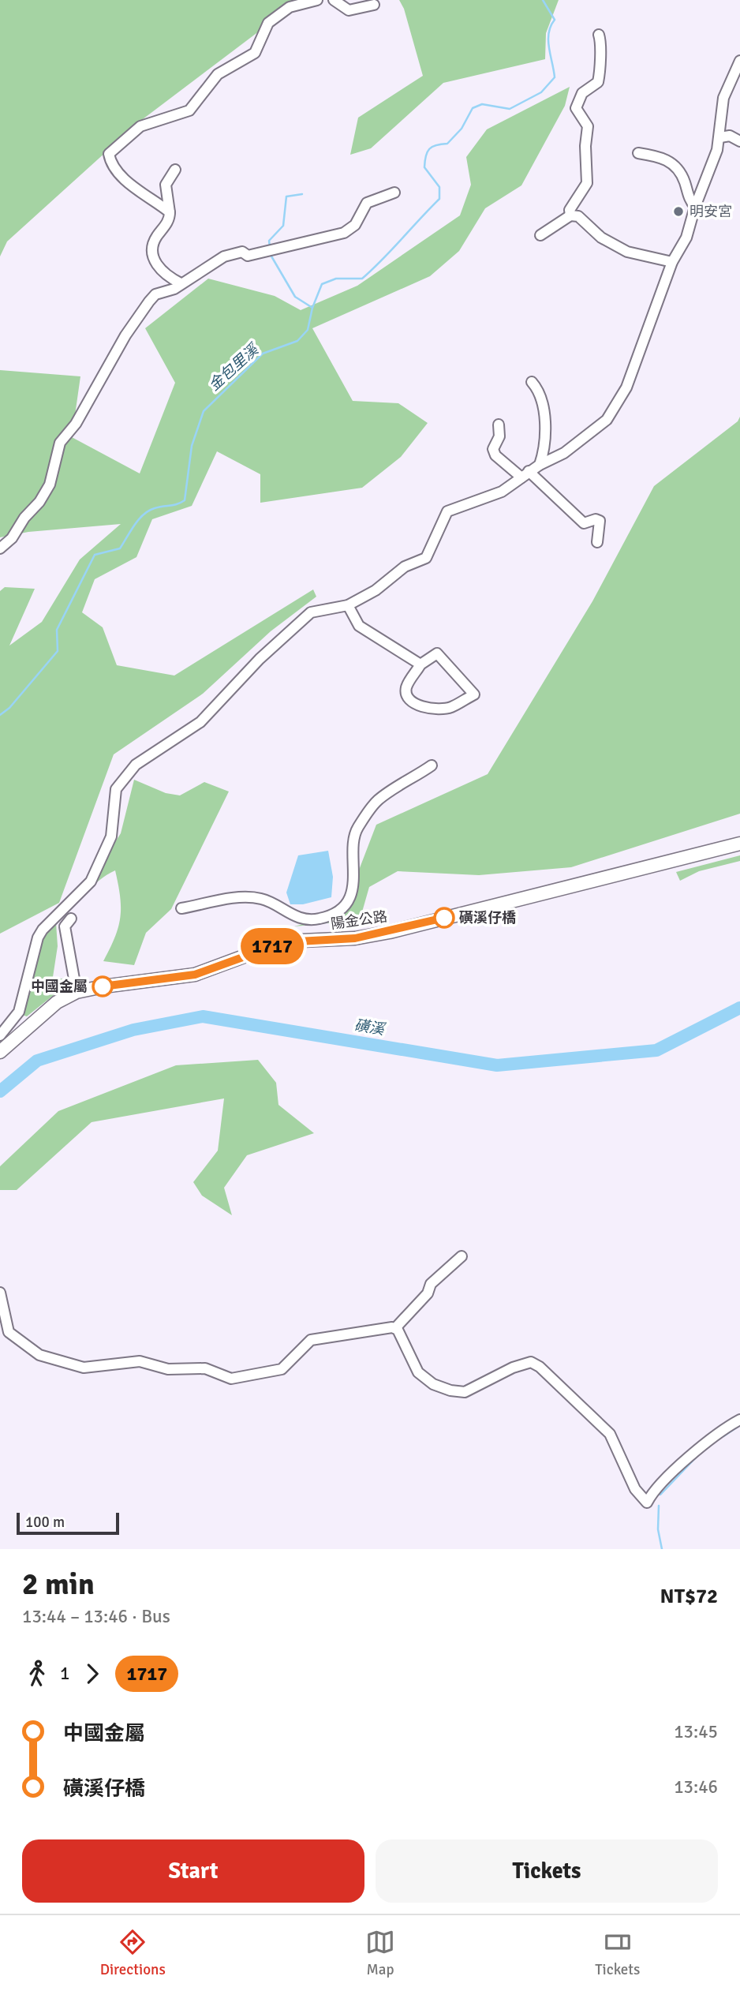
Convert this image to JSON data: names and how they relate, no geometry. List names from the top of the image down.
{
  "streets": {
    "main road": ["陽金公路"]
  },
  "water": ["金包里溪", "磺溪"],
  "places": ["明安宮", "磺溪仔橋", "中國金屬"],
  "lines": ["bus line 1717"],
  "scale_bar": "100 m",
  "page": {
    "on_map": "1717",
    "scale": "100 m",
    "heading": ["2 min", "13:44 – 13:46 · Bus", "NT$72"],
    "legs": ["1", "1717"],
    "list": [
      {
        "name": "中國金屬",
        "value": "13:45"
      },
      {
        "name": "磺溪仔橋",
        "value": "13:46"
      }
    ],
    "buttons": ["Start", "Tickets"],
    "tabs": ["Directions", "Map", "Tickets"]
  }
}
